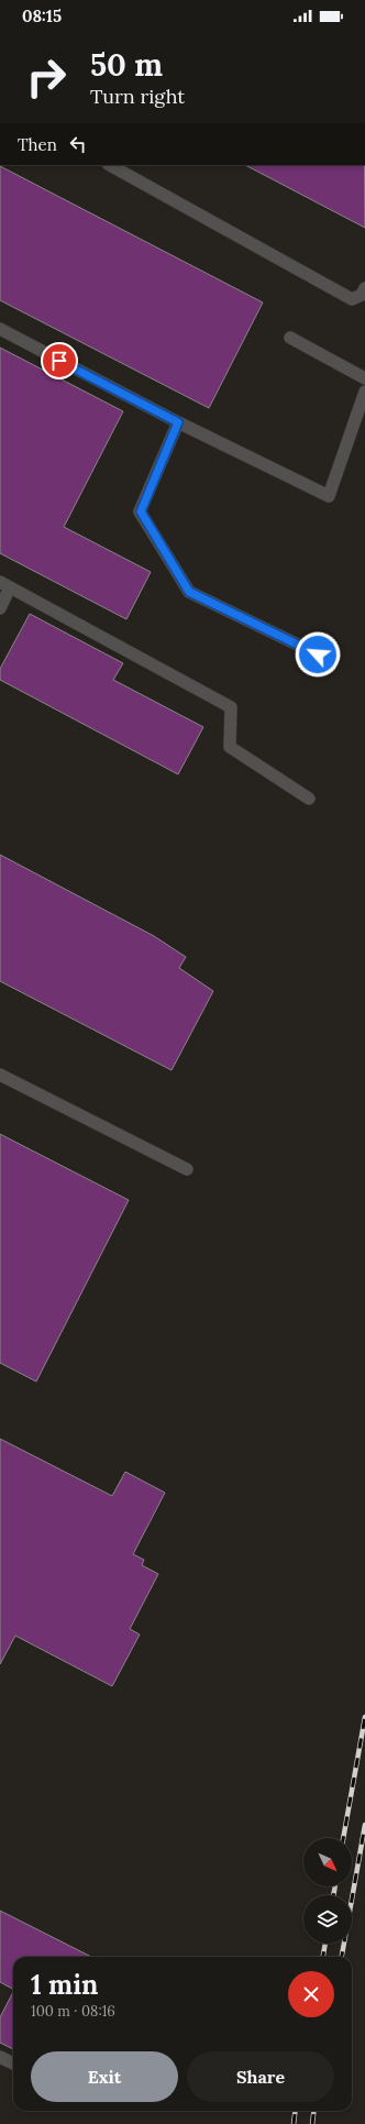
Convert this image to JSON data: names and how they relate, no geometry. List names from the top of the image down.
{
  "north": "bottom right",
  "page": {
    "status": "08:15",
    "turn": ["50 m", "Turn right"],
    "then": "Then",
    "heading": ["1 min", "100 m · 08:16"],
    "buttons": ["Exit", "Share"]
  }
}
